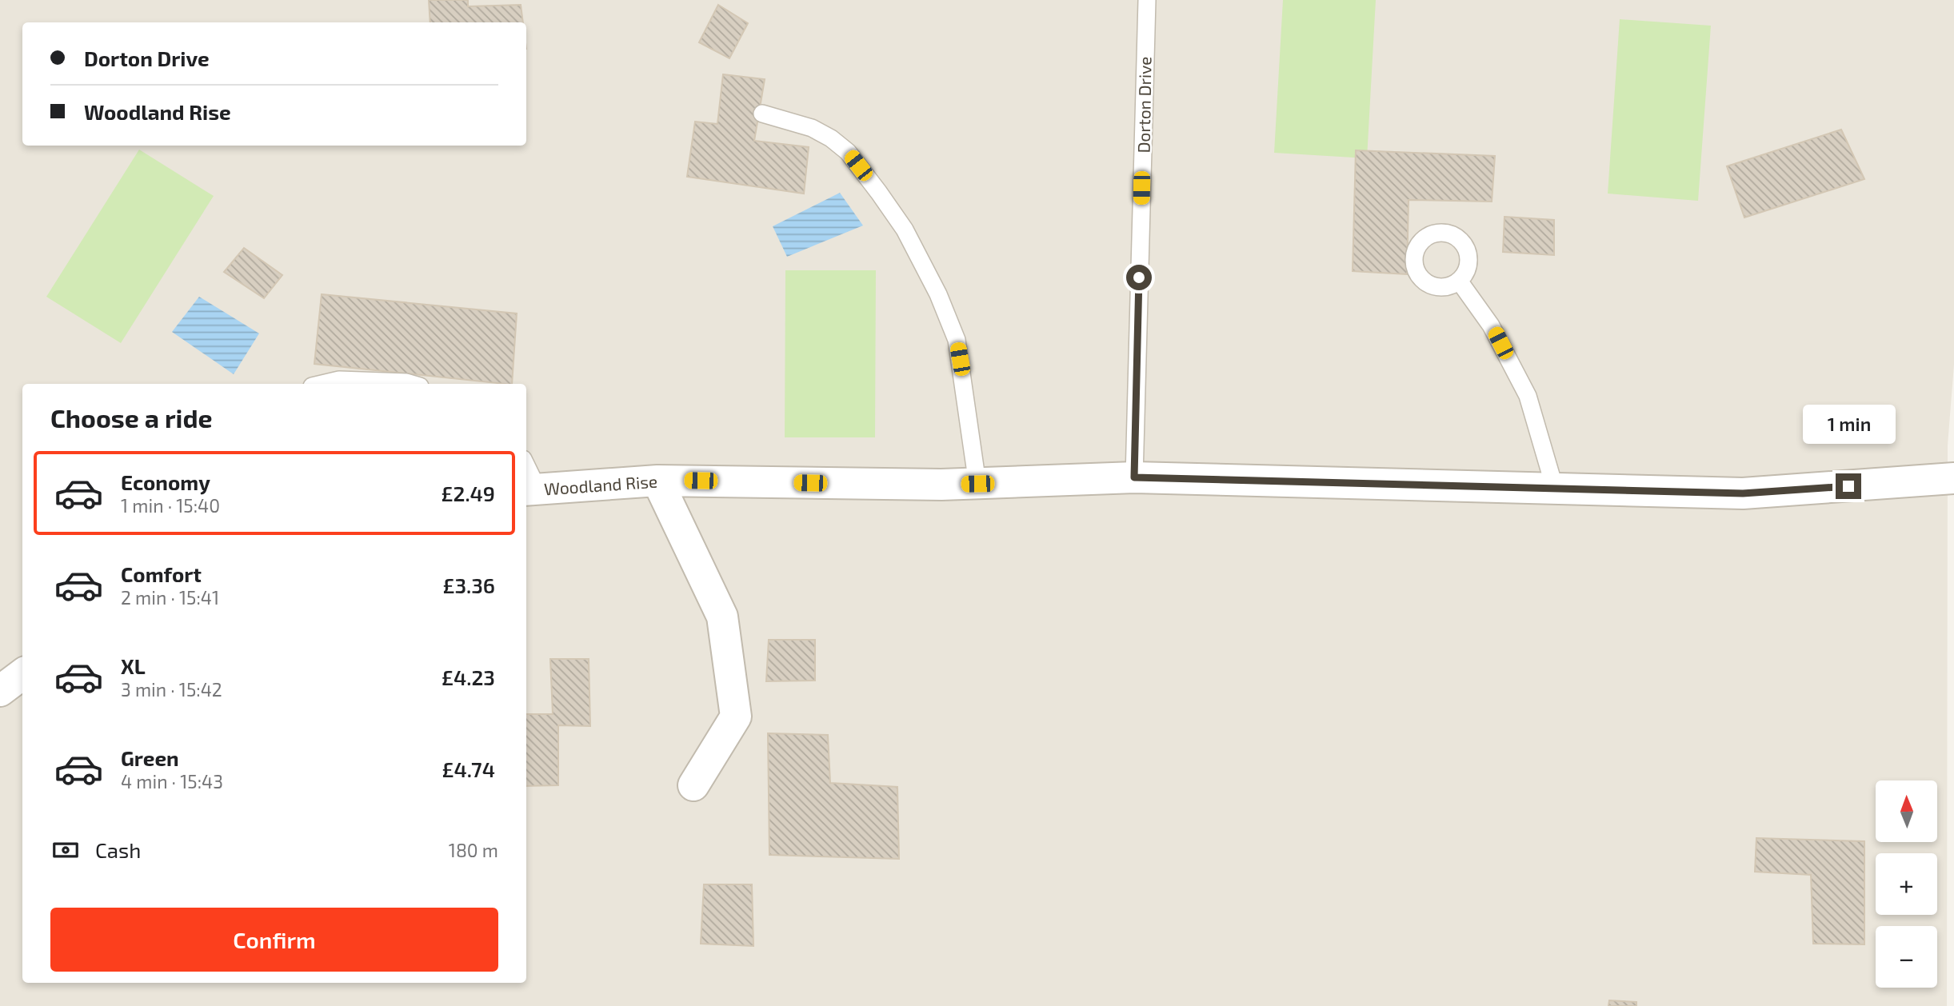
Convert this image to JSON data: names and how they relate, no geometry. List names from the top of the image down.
{
  "streets": {
    "street": ["Woodland Rise"],
    "lane": ["Dorton Drive"]
  },
  "crossings": [
    ["Dorton Drive", "Woodland Rise"]
  ],
  "north": "top",
  "page": {
    "banner": ["Dorton Drive", "Woodland Rise"],
    "heading": "Choose a ride",
    "bubble": "1 min",
    "list": [
      {
        "name": "Economy",
        "note": "1 min · 15:40",
        "value": "£2.49"
      },
      {
        "name": "Comfort",
        "note": "2 min · 15:41",
        "value": "£3.36"
      },
      {
        "name": "XL",
        "note": "3 min · 15:42",
        "value": "£4.23"
      },
      {
        "name": "Green",
        "note": "4 min · 15:43",
        "value": "£4.74"
      }
    ],
    "map_buttons": ["+", "−"],
    "pay": ["Cash", "180 m"],
    "buttons": "Confirm"
  }
}
